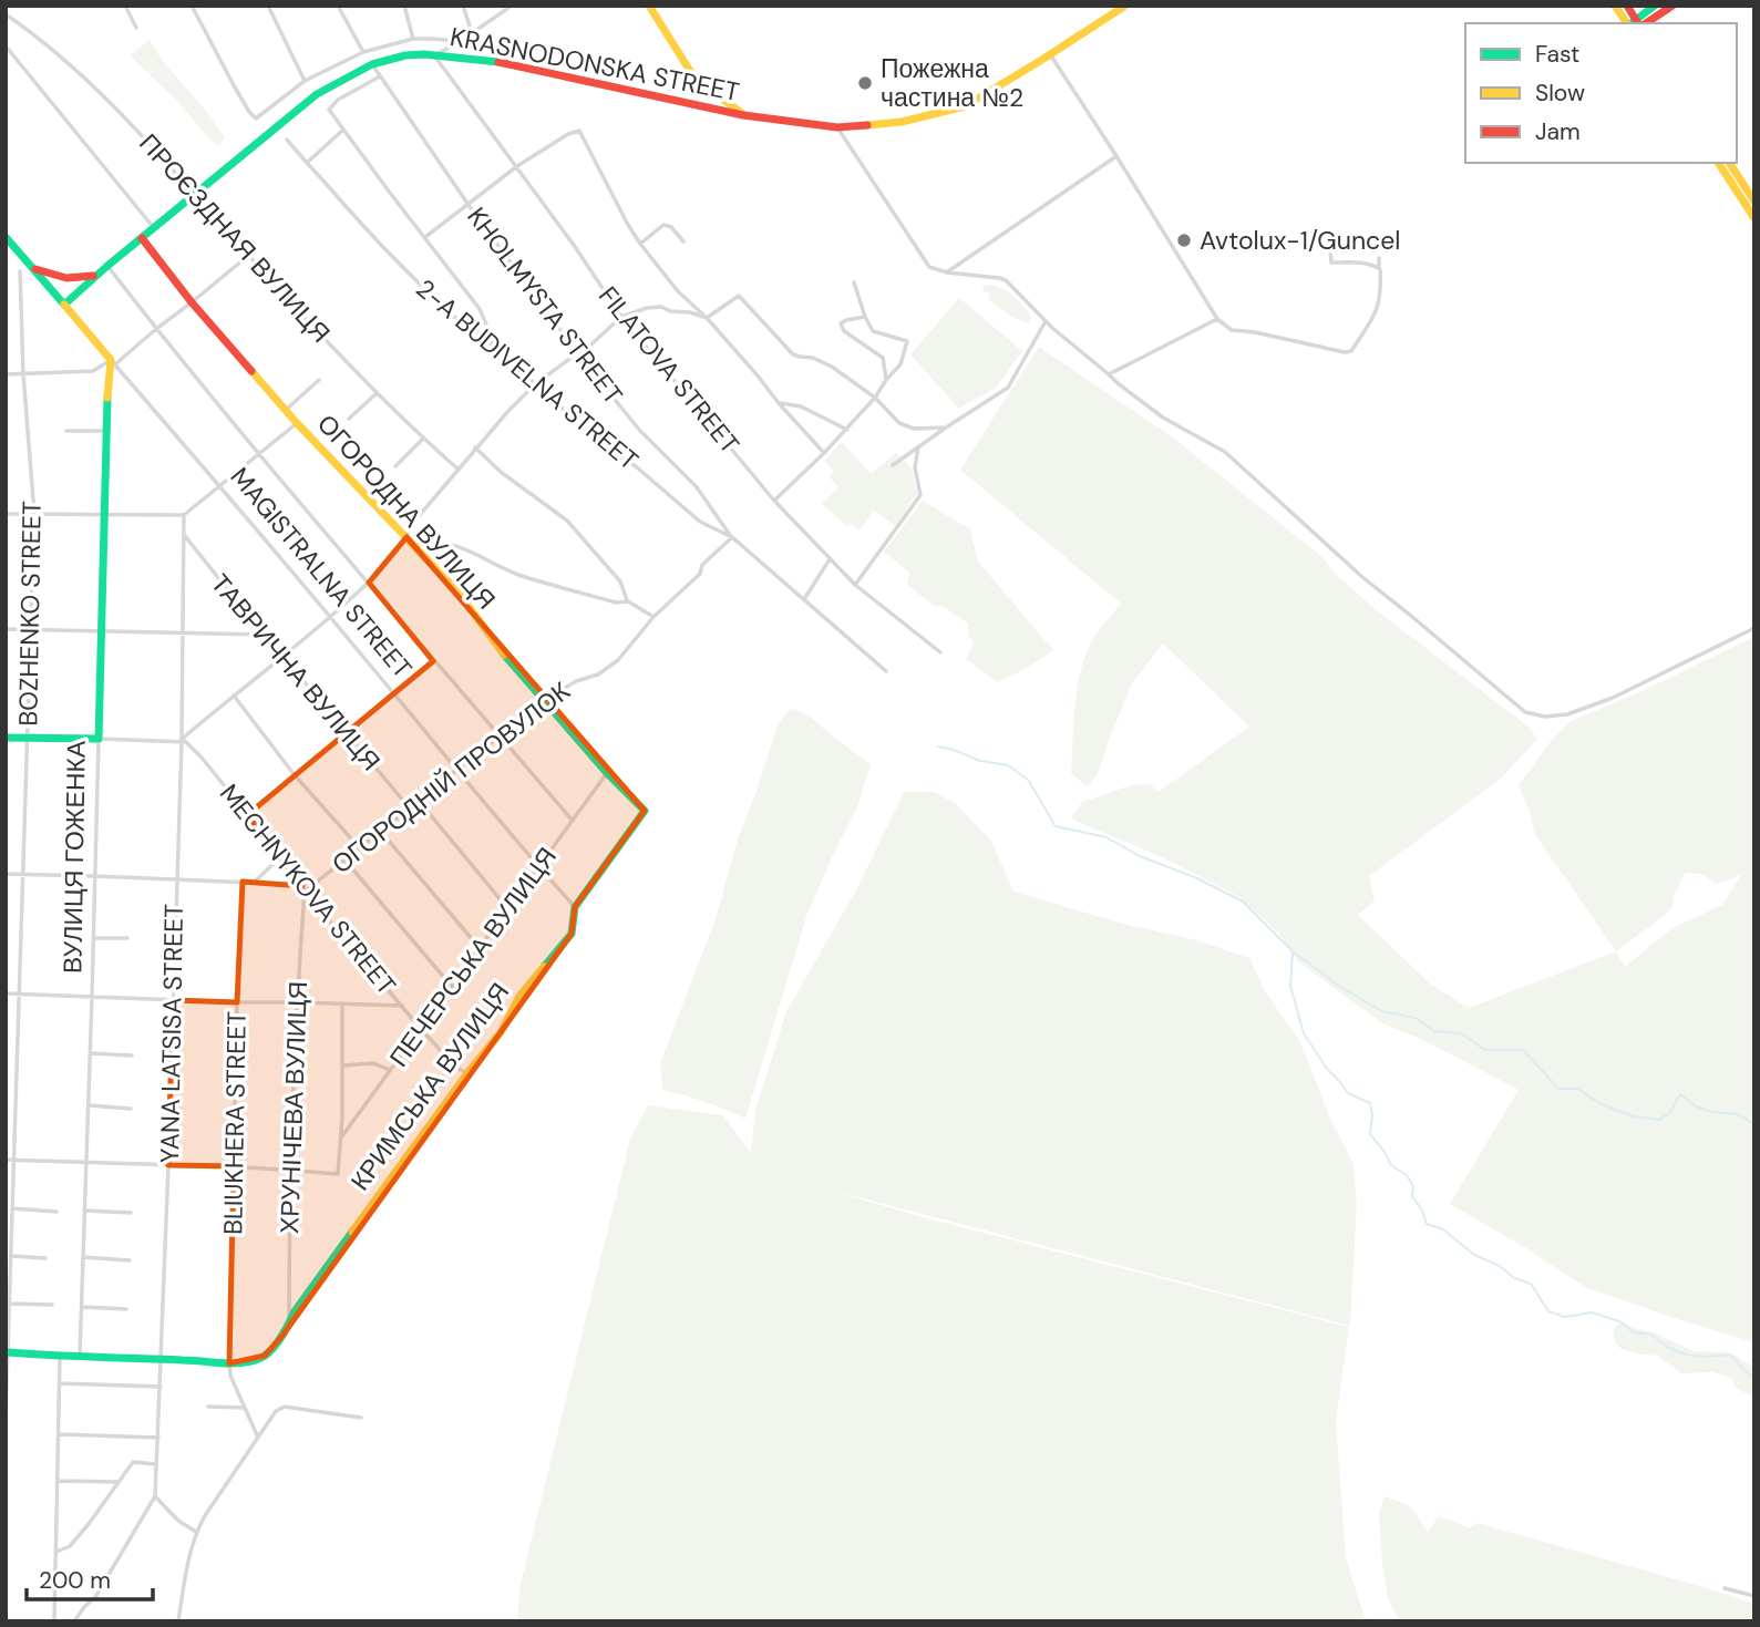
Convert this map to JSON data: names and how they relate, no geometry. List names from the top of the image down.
{
  "streets": {
    "street": [
      "KRASNODONSKA STREET",
      "ПРОЄЗДНАЯ ВУЛИЦЯ",
      "KHOLMYSTA STREET",
      "FILATOVA STREET",
      "2-A BUDIVELNA STREET",
      "ОГОРОДНА ВУЛИЦЯ",
      "MAGISTRALNA STREET",
      "BOZHENKO STREET",
      "ТАВРИЧНА ВУЛИЦЯ",
      "ОГОРОДНІЙ ПРОВУЛОК",
      "ВУЛИЦЯ ГОЖЕНКА",
      "MECHNYKOVA STREET",
      "ПЕЧЕРСЬКА ВУЛИЦЯ",
      "YANA LATSISA STREET",
      "КРИМСЬКА ВУЛИЦЯ",
      "ХРУНІЧЕВА ВУЛИЦЯ",
      "BLIUKHERA STREET"
    ]
  },
  "crossings": [
    ["KRASNODONSKA STREET", "ПРОЄЗДНАЯ ВУЛИЦЯ"],
    ["KRASNODONSKA STREET", "KHOLMYSTA STREET"],
    ["KRASNODONSKA STREET", "FILATOVA STREET"],
    ["KRASNODONSKA STREET", "ОГОРОДНА ВУЛИЦЯ"],
    ["KRASNODONSKA STREET", "MAGISTRALNA STREET"],
    ["KHOLMYSTA STREET", "2-A BUDIVELNA STREET"],
    ["KHOLMYSTA STREET", "ОГОРОДНІЙ ПРОВУЛОК"],
    ["2-A BUDIVELNA STREET", "ОГОРОДНІЙ ПРОВУЛОК"],
    ["ОГОРОДНА ВУЛИЦЯ", "ОГОРОДНІЙ ПРОВУЛОК"],
    ["ОГОРОДНА ВУЛИЦЯ", "ПЕЧЕРСЬКА ВУЛИЦЯ"],
    ["ОГОРОДНА ВУЛИЦЯ", "КРИМСЬКА ВУЛИЦЯ"],
    ["MAGISTRALNA STREET", "ОГОРОДНІЙ ПРОВУЛОК"],
    ["MAGISTRALNA STREET", "ВУЛИЦЯ ГОЖЕНКА"],
    ["MAGISTRALNA STREET", "ПЕЧЕРСЬКА ВУЛИЦЯ"],
    ["MAGISTRALNA STREET", "КРИМСЬКА ВУЛИЦЯ"],
    ["ТАВРИЧНА ВУЛИЦЯ", "ОГОРОДНІЙ ПРОВУЛОК"],
    ["ТАВРИЧНА ВУЛИЦЯ", "YANA LATSISA STREET"],
    ["ОГОРОДНІЙ ПРОВУЛОК", "MECHNYKOVA STREET"],
    ["ОГОРОДНІЙ ПРОВУЛОК", "ХРУНІЧЕВА ВУЛИЦЯ"],
    ["MECHNYKOVA STREET", "ПЕЧЕРСЬКА ВУЛИЦЯ"],
    ["MECHNYKOVA STREET", "YANA LATSISA STREET"],
    ["MECHNYKOVA STREET", "КРИМСЬКА ВУЛИЦЯ"],
    ["MECHNYKOVA STREET", "ХРУНІЧЕВА ВУЛИЦЯ"],
    ["КРИМСЬКА ВУЛИЦЯ", "ХРУНІЧЕВА ВУЛИЦЯ"],
    ["КРИМСЬКА ВУЛИЦЯ", "BLIUKHERA STREET"]
  ],
  "places": ["Пожежна частина №2", "Avtolux-1/Guncel"],
  "legend": ["Fast", "Slow", "Jam"],
  "scale_bar": "200 m"
}
